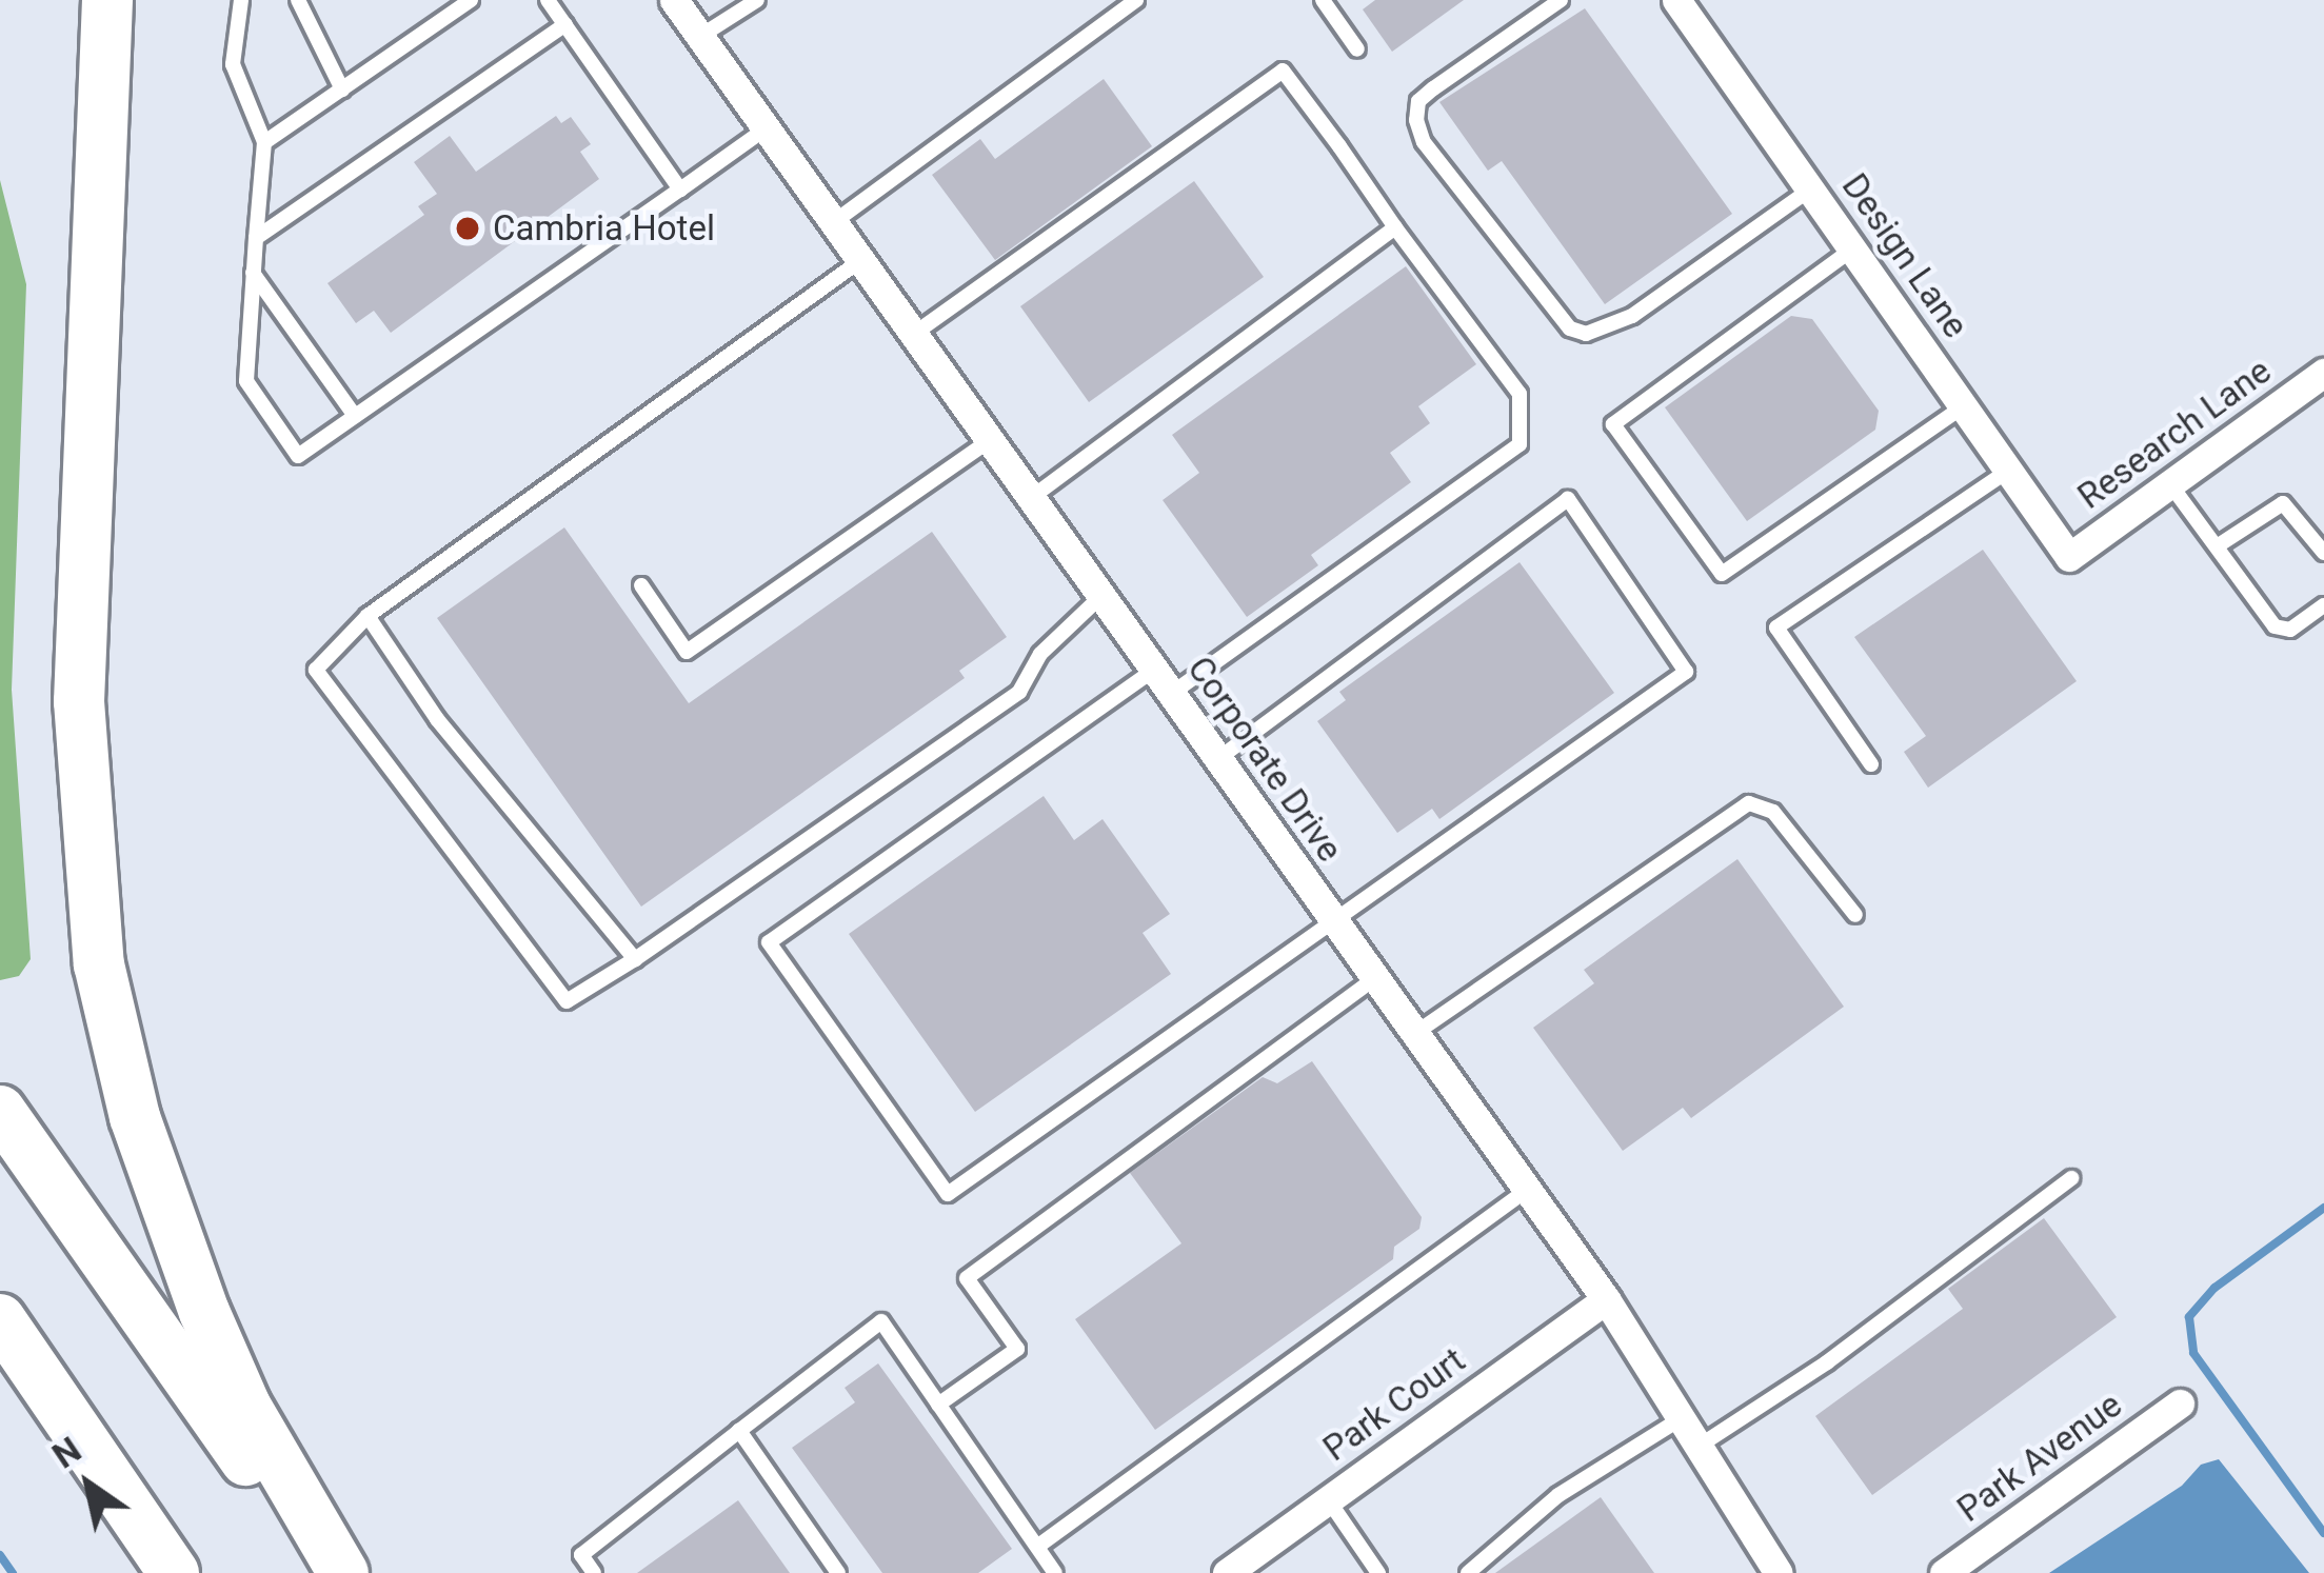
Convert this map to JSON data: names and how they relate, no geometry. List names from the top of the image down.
{
  "streets": {
    "street": [
      "Design Lane",
      "Research Lane",
      "Corporate Drive",
      "Park Court",
      "Park Avenue"
    ]
  },
  "crossings": [
    ["Design Lane", "Research Lane"],
    ["Corporate Drive", "Park Court"]
  ],
  "places": ["Cambria Hotel"],
  "north": "top left"
}
